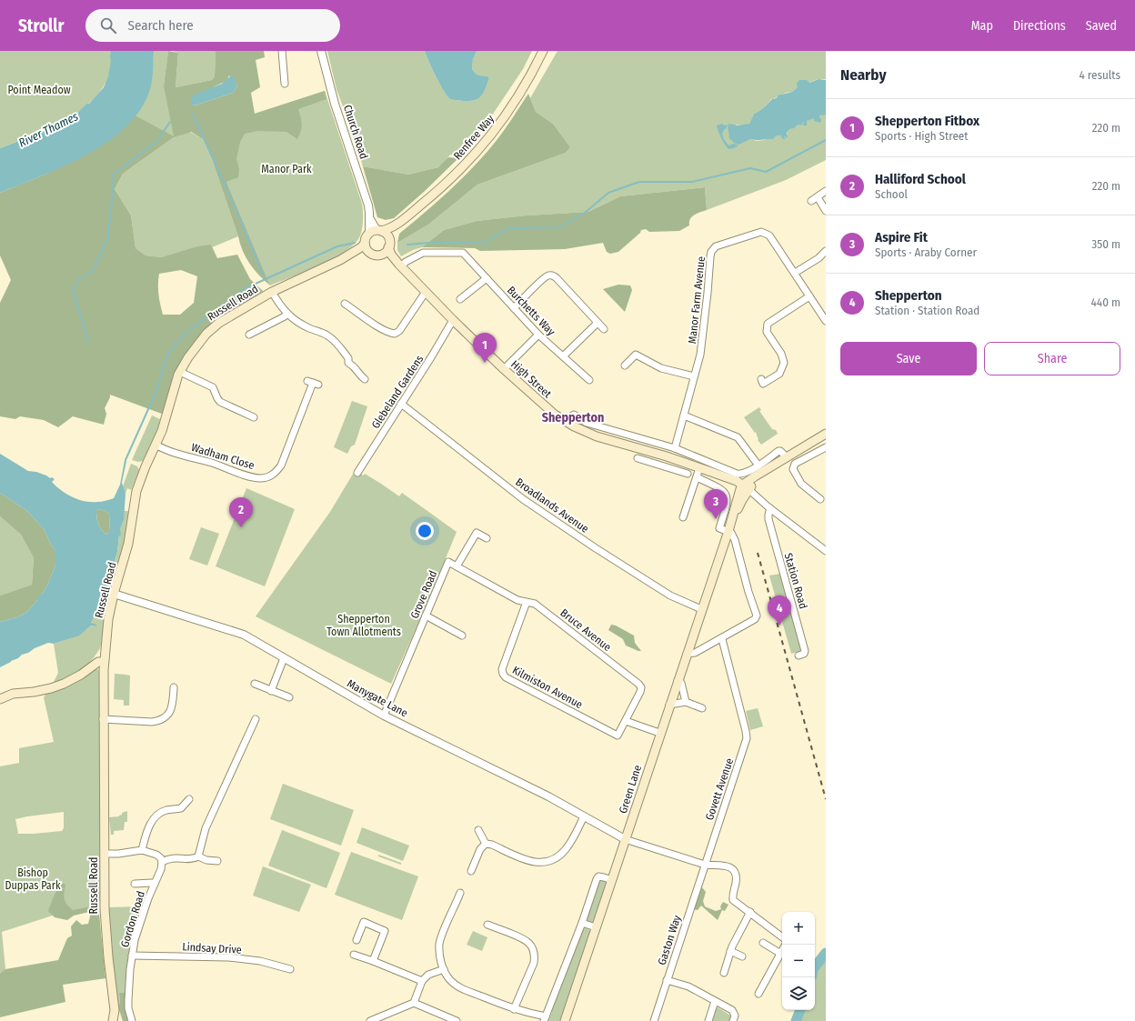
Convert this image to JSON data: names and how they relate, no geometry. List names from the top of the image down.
{
  "streets": {
    "main road": [
      "Renfree Way",
      "Russell Road",
      "High Street",
      "Green Lane"
    ],
    "street": [
      "Church Road",
      "Manor Farm Avenue",
      "Burchetts Way",
      "Glebeland Gardens",
      "Wadham Close",
      "Broadlands Avenue",
      "Station Road",
      "Grove Road",
      "Bruce Avenue",
      "Kilmiston Avenue",
      "Manygate Lane",
      "Govett Avenue",
      "Gordon Road",
      "Gaston Way",
      "Lindsay Drive"
    ]
  },
  "crossings": [
    ["Church Road", "Renfree Way"],
    ["Church Road", "Russell Road"],
    ["Church Road", "High Street"],
    ["Renfree Way", "Russell Road"],
    ["Renfree Way", "High Street"],
    ["Russell Road", "High Street"],
    ["Russell Road", "Wadham Close"],
    ["Russell Road", "Manygate Lane"],
    ["Burchetts Way", "High Street"],
    ["High Street", "Glebeland Gardens"],
    ["High Street", "Green Lane"],
    ["Glebeland Gardens", "Broadlands Avenue"],
    ["Broadlands Avenue", "Green Lane"],
    ["Grove Road", "Bruce Avenue"],
    ["Grove Road", "Manygate Lane"],
    ["Bruce Avenue", "Kilmiston Avenue"],
    ["Manygate Lane", "Green Lane"],
    ["Govett Avenue", "Gaston Way"],
    ["Gordon Road", "Lindsay Drive"]
  ],
  "districts": ["Shepperton"],
  "water": ["River Thames"],
  "parks": [
    "Point Meadow",
    "Manor Park",
    "Shepperton Town Allotments",
    "Bishop Duppas Park"
  ],
  "page": {
    "header": "Strollr",
    "search": "Search here",
    "nav": ["Map", "Directions", "Saved"],
    "heading": ["Nearby", "4 results"],
    "list": [
      {
        "mark": "1",
        "name": "Shepperton Fitbox",
        "note": "Sports · High Street",
        "value": "220 m"
      },
      {
        "mark": "2",
        "name": "Halliford School",
        "note": "School",
        "value": "220 m"
      },
      {
        "mark": "3",
        "name": "Aspire Fit",
        "note": "Sports · Araby Corner",
        "value": "350 m"
      },
      {
        "mark": "4",
        "name": "Shepperton",
        "note": "Station · Station Road",
        "value": "440 m"
      }
    ],
    "buttons": ["Save", "Share"],
    "pins": [
      "1",
      "3",
      "2",
      "4"
    ],
    "map_buttons": ["+", "−"]
  }
}
